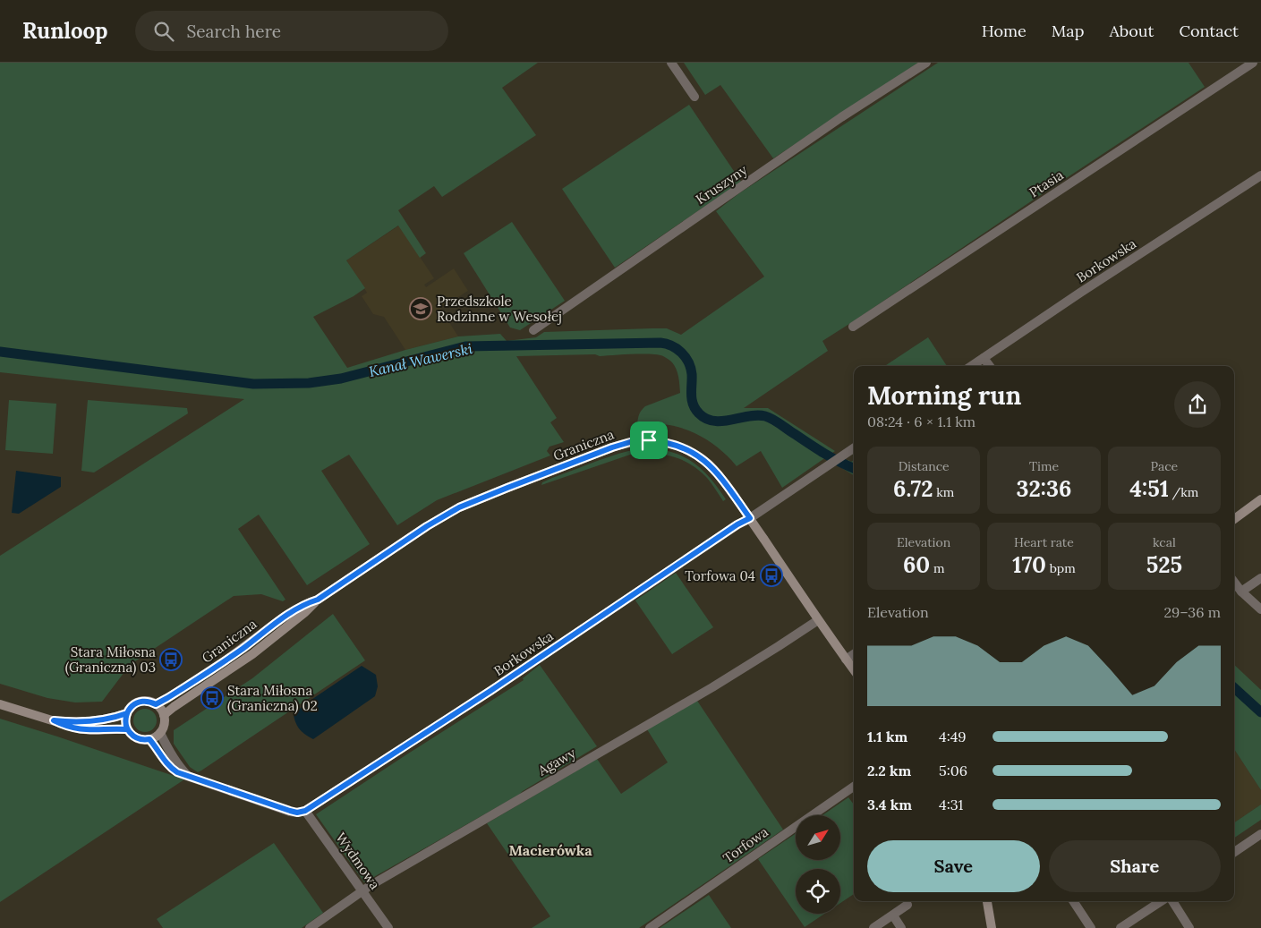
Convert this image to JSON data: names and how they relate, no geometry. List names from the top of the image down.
{
  "streets": {
    "street": [
      "Ptasia",
      "Kruszyny",
      "Borkowska",
      "Graniczna",
      "Agawy",
      "Torfowa",
      "Wydmowa"
    ]
  },
  "crossings": [
    ["Borkowska", "Graniczna"],
    ["Borkowska", "Wydmowa"],
    ["Graniczna", "Agawy"],
    ["Agawy", "Wydmowa"]
  ],
  "districts": ["Macierówka"],
  "water": ["Kanał Wawerski"],
  "places": {
    "school or university": ["Przedszkole Rodzinne w Wesołej"],
    "bus stop": ["Torfowa 04", "Stara Miłosna (Graniczna) 03", "Stara Miłosna (Graniczna) 02"]
  },
  "north": "top right",
  "page": {
    "header": "Runloop",
    "search": "Search here",
    "nav": [
      "Home",
      "Map",
      "About",
      "Contact"
    ],
    "heading": ["Morning run", "08:24 · 6 × 1.1 km"],
    "stats": [
      ["Distance", "6.72 km"],
      ["Time", "32:36"],
      ["Pace", "4:51 /km"],
      ["Elevation", "60 m"],
      ["Heart rate", "170 bpm"],
      ["kcal", "525"]
    ],
    "chart": ["Elevation", "29–36 m"],
    "list": [
      {
        "name": "1.1 km",
        "note": "4:49"
      },
      {
        "name": "2.2 km",
        "note": "5:06"
      },
      {
        "name": "3.4 km",
        "note": "4:31"
      }
    ],
    "buttons": ["Save", "Share"]
  }
}
